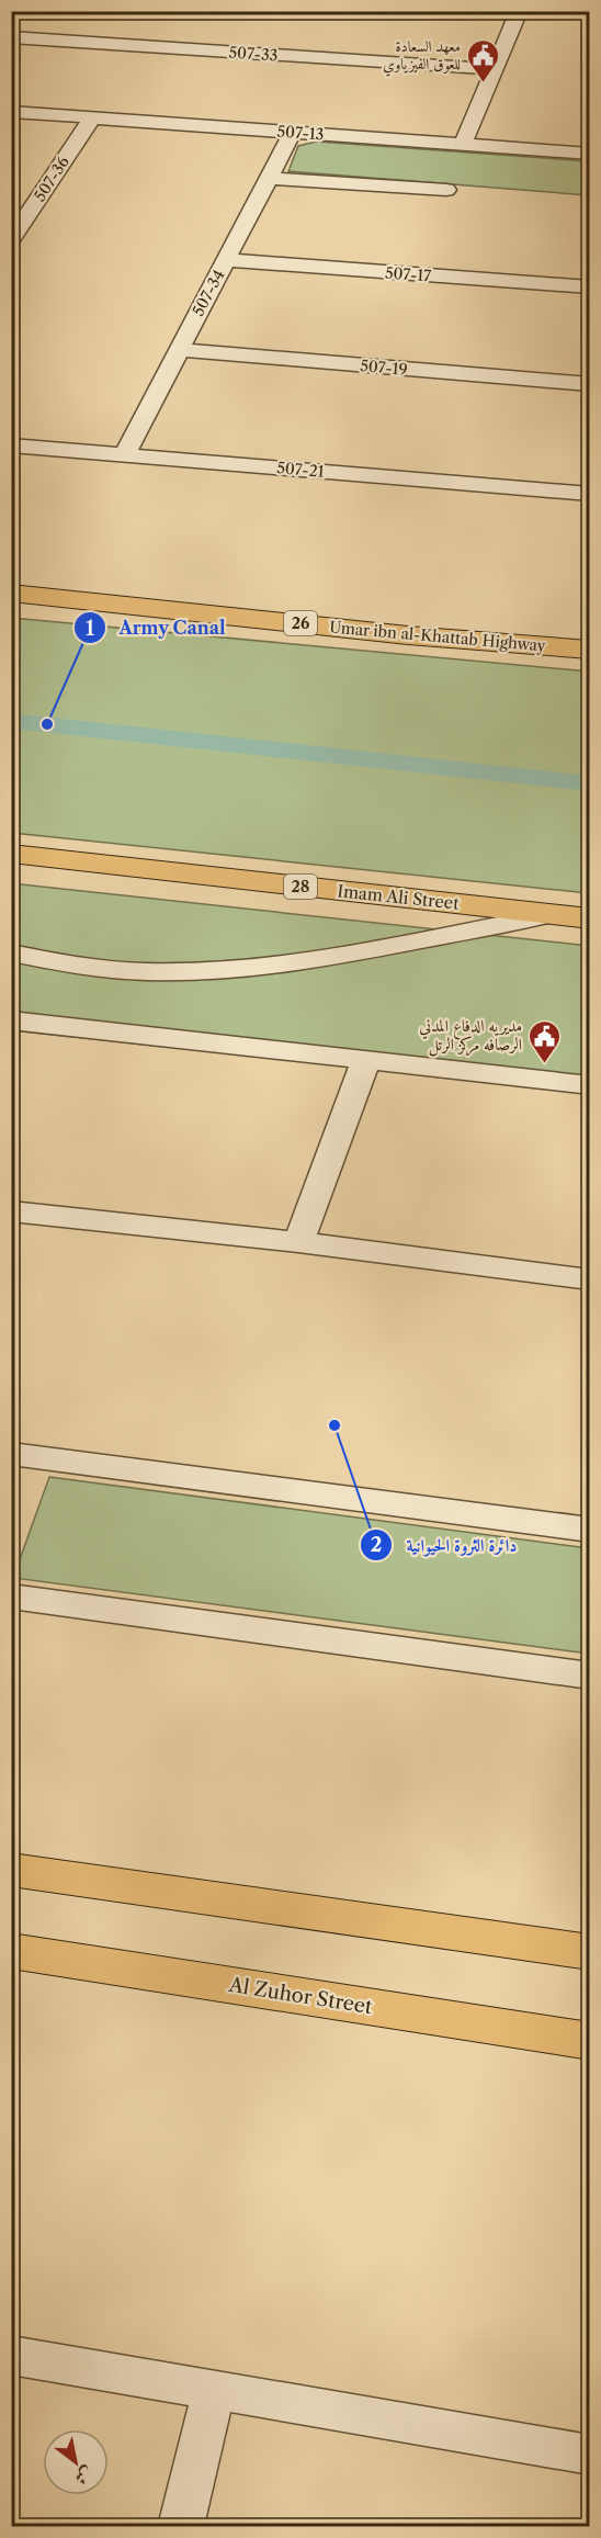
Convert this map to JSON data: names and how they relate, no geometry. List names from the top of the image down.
{
  "streets": {
    "main road": [
      "26",
      "Umar ibn al-Khattab Highway",
      "28",
      "Imam Ali Street",
      "Al Zuhor Street"
    ],
    "street": [
      "507-33",
      "507-13",
      "507-36",
      "507-17",
      "507-34",
      "507-19",
      "507-21"
    ]
  },
  "crossings": [
    ["507-13", "507-36"],
    ["507-13", "507-34"],
    ["507-17", "507-34"],
    ["507-34", "507-19"],
    ["507-34", "507-21"]
  ],
  "places": {
    "public building": ["معهد السعادة للعوق الفيزياوي", "مديريه الدفاع المدني الرصافه مركز الرتل"],
    "other": ["Army Canal", "دائرة الثروة الحيوانية"]
  },
  "north": "bottom right"
}
